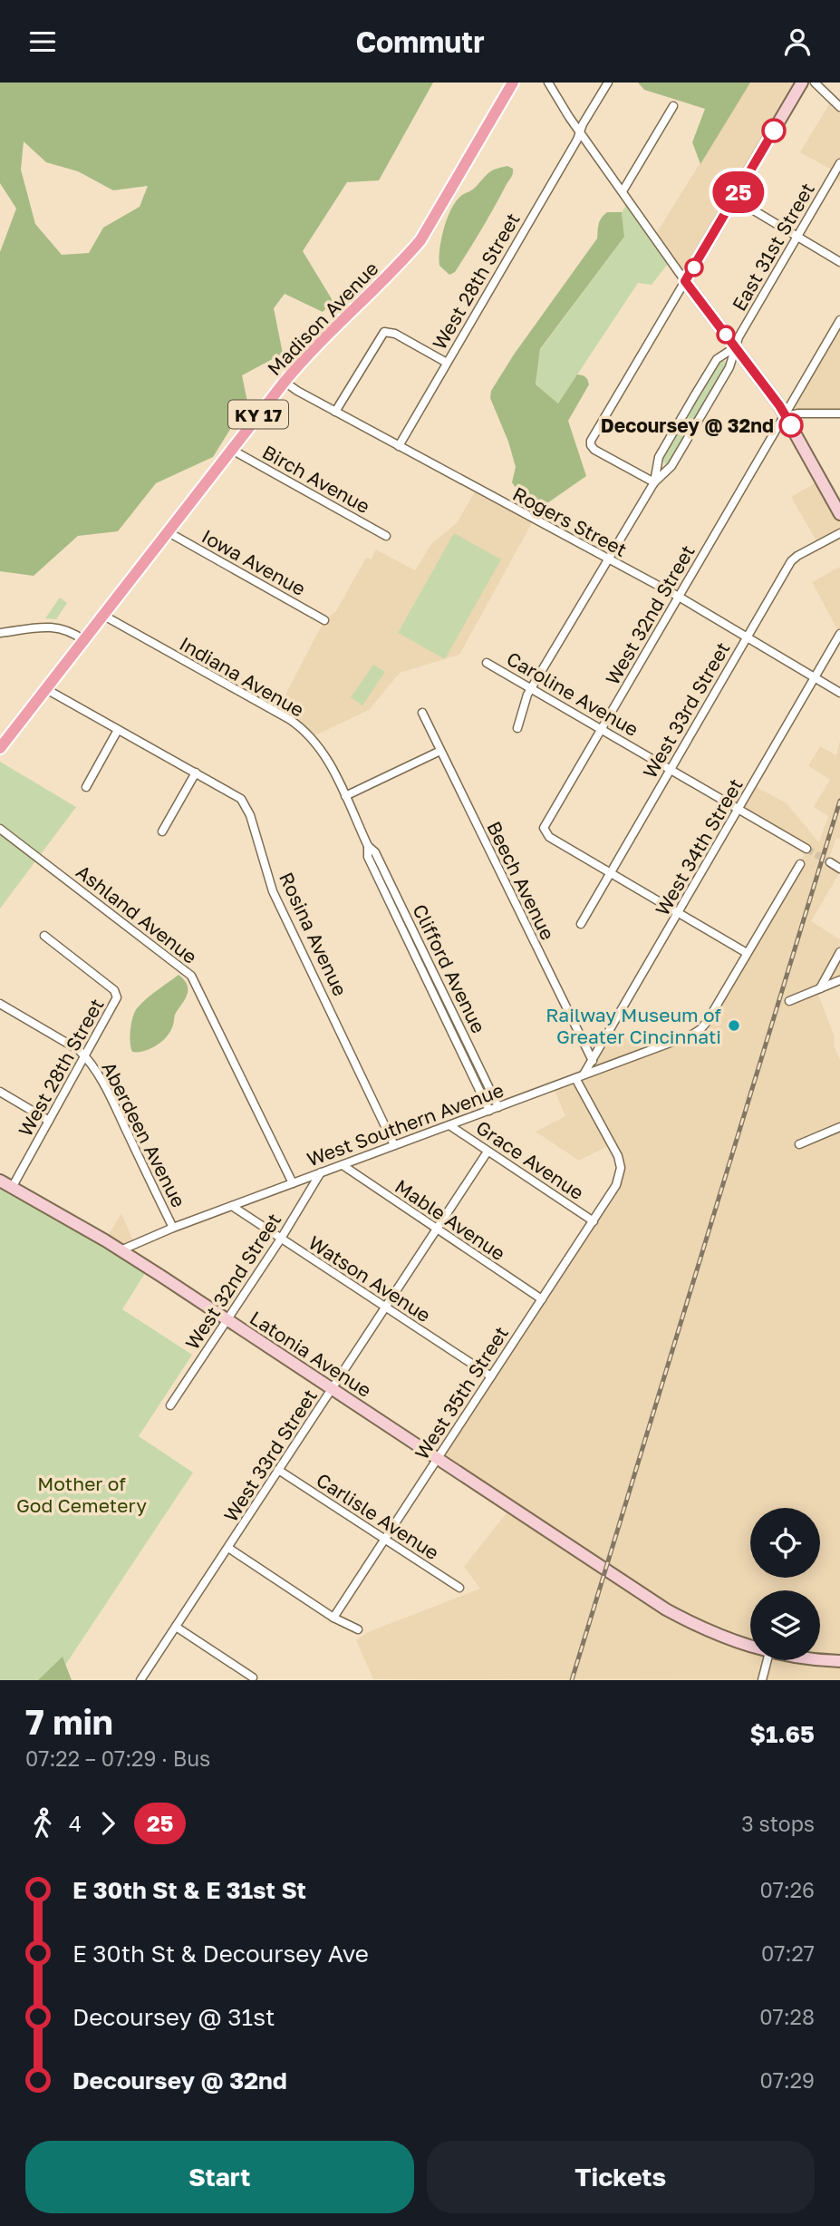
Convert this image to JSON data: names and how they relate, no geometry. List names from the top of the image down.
{
  "streets": {
    "main road": ["Madison Avenue", "KY 17"],
    "street": [
      "East 31st Street",
      "West 28th Street",
      "Birch Avenue",
      "Rogers Street",
      "Iowa Avenue",
      "West 32nd Street",
      "Indiana Avenue",
      "Caroline Avenue",
      "West 33rd Street",
      "West 34th Street",
      "Beech Avenue",
      "Ashland Avenue",
      "Rosina Avenue",
      "Clifford Avenue",
      "West Southern Avenue",
      "Aberdeen Avenue",
      "Grace Avenue",
      "Mable Avenue",
      "Watson Avenue",
      "Latonia Avenue",
      "West 35th Street",
      "Carlisle Avenue"
    ]
  },
  "crossings": [
    ["West 28th Street", "Rogers Street"],
    ["West 28th Street", "Aberdeen Avenue"],
    ["West 28th Street", "Latonia Avenue"],
    ["Madison Avenue", "Birch Avenue"],
    ["Madison Avenue", "Rogers Street"],
    ["Madison Avenue", "Iowa Avenue"],
    ["Madison Avenue", "Indiana Avenue"],
    ["Madison Avenue", "Rosina Avenue"],
    ["Rogers Street", "West 32nd Street"],
    ["Rogers Street", "West 33rd Street"],
    ["Rogers Street", "West 34th Street"],
    ["West 32nd Street", "Caroline Avenue"],
    ["West 32nd Street", "West 33rd Street"],
    ["West 32nd Street", "West Southern Avenue"],
    ["West 32nd Street", "Watson Avenue"],
    ["West 32nd Street", "Latonia Avenue"],
    ["Indiana Avenue", "Clifford Avenue"],
    ["Caroline Avenue", "West 33rd Street"],
    ["Caroline Avenue", "West 34th Street"],
    ["West 33rd Street", "Grace Avenue"],
    ["West 33rd Street", "Mable Avenue"],
    ["West 33rd Street", "Watson Avenue"],
    ["West 33rd Street", "Latonia Avenue"],
    ["West 33rd Street", "Carlisle Avenue"],
    ["West 34th Street", "Beech Avenue"],
    ["West 34th Street", "West Southern Avenue"],
    ["West 34th Street", "West 35th Street"],
    ["Ashland Avenue", "West Southern Avenue"],
    ["Rosina Avenue", "West Southern Avenue"],
    ["Clifford Avenue", "West Southern Avenue"],
    ["West Southern Avenue", "Aberdeen Avenue"],
    ["West Southern Avenue", "Grace Avenue"],
    ["West Southern Avenue", "Mable Avenue"],
    ["West Southern Avenue", "Watson Avenue"],
    ["West Southern Avenue", "Latonia Avenue"],
    ["West Southern Avenue", "West 35th Street"],
    ["Grace Avenue", "West 35th Street"],
    ["Mable Avenue", "West 35th Street"],
    ["Watson Avenue", "West 35th Street"],
    ["Latonia Avenue", "West 35th Street"],
    ["West 35th Street", "Carlisle Avenue"]
  ],
  "parks": ["Mother of God Cemetery"],
  "places": ["Decoursey @ 32nd", "Railway Museum of Greater Cincinnati"],
  "lines": ["bus line 25"],
  "page": {
    "header": "Commutr",
    "on_map": "25",
    "heading": ["7 min", "07:22 – 07:29 · Bus", "$1.65"],
    "legs": ["4", "25", "3 stops"],
    "list": [
      {
        "name": "E 30th St & E 31st St",
        "value": "07:26"
      },
      {
        "name": "E 30th St & Decoursey Ave",
        "value": "07:27"
      },
      {
        "name": "Decoursey @ 31st",
        "value": "07:28"
      },
      {
        "name": "Decoursey @ 32nd",
        "value": "07:29"
      }
    ],
    "buttons": ["Start", "Tickets"]
  }
}
